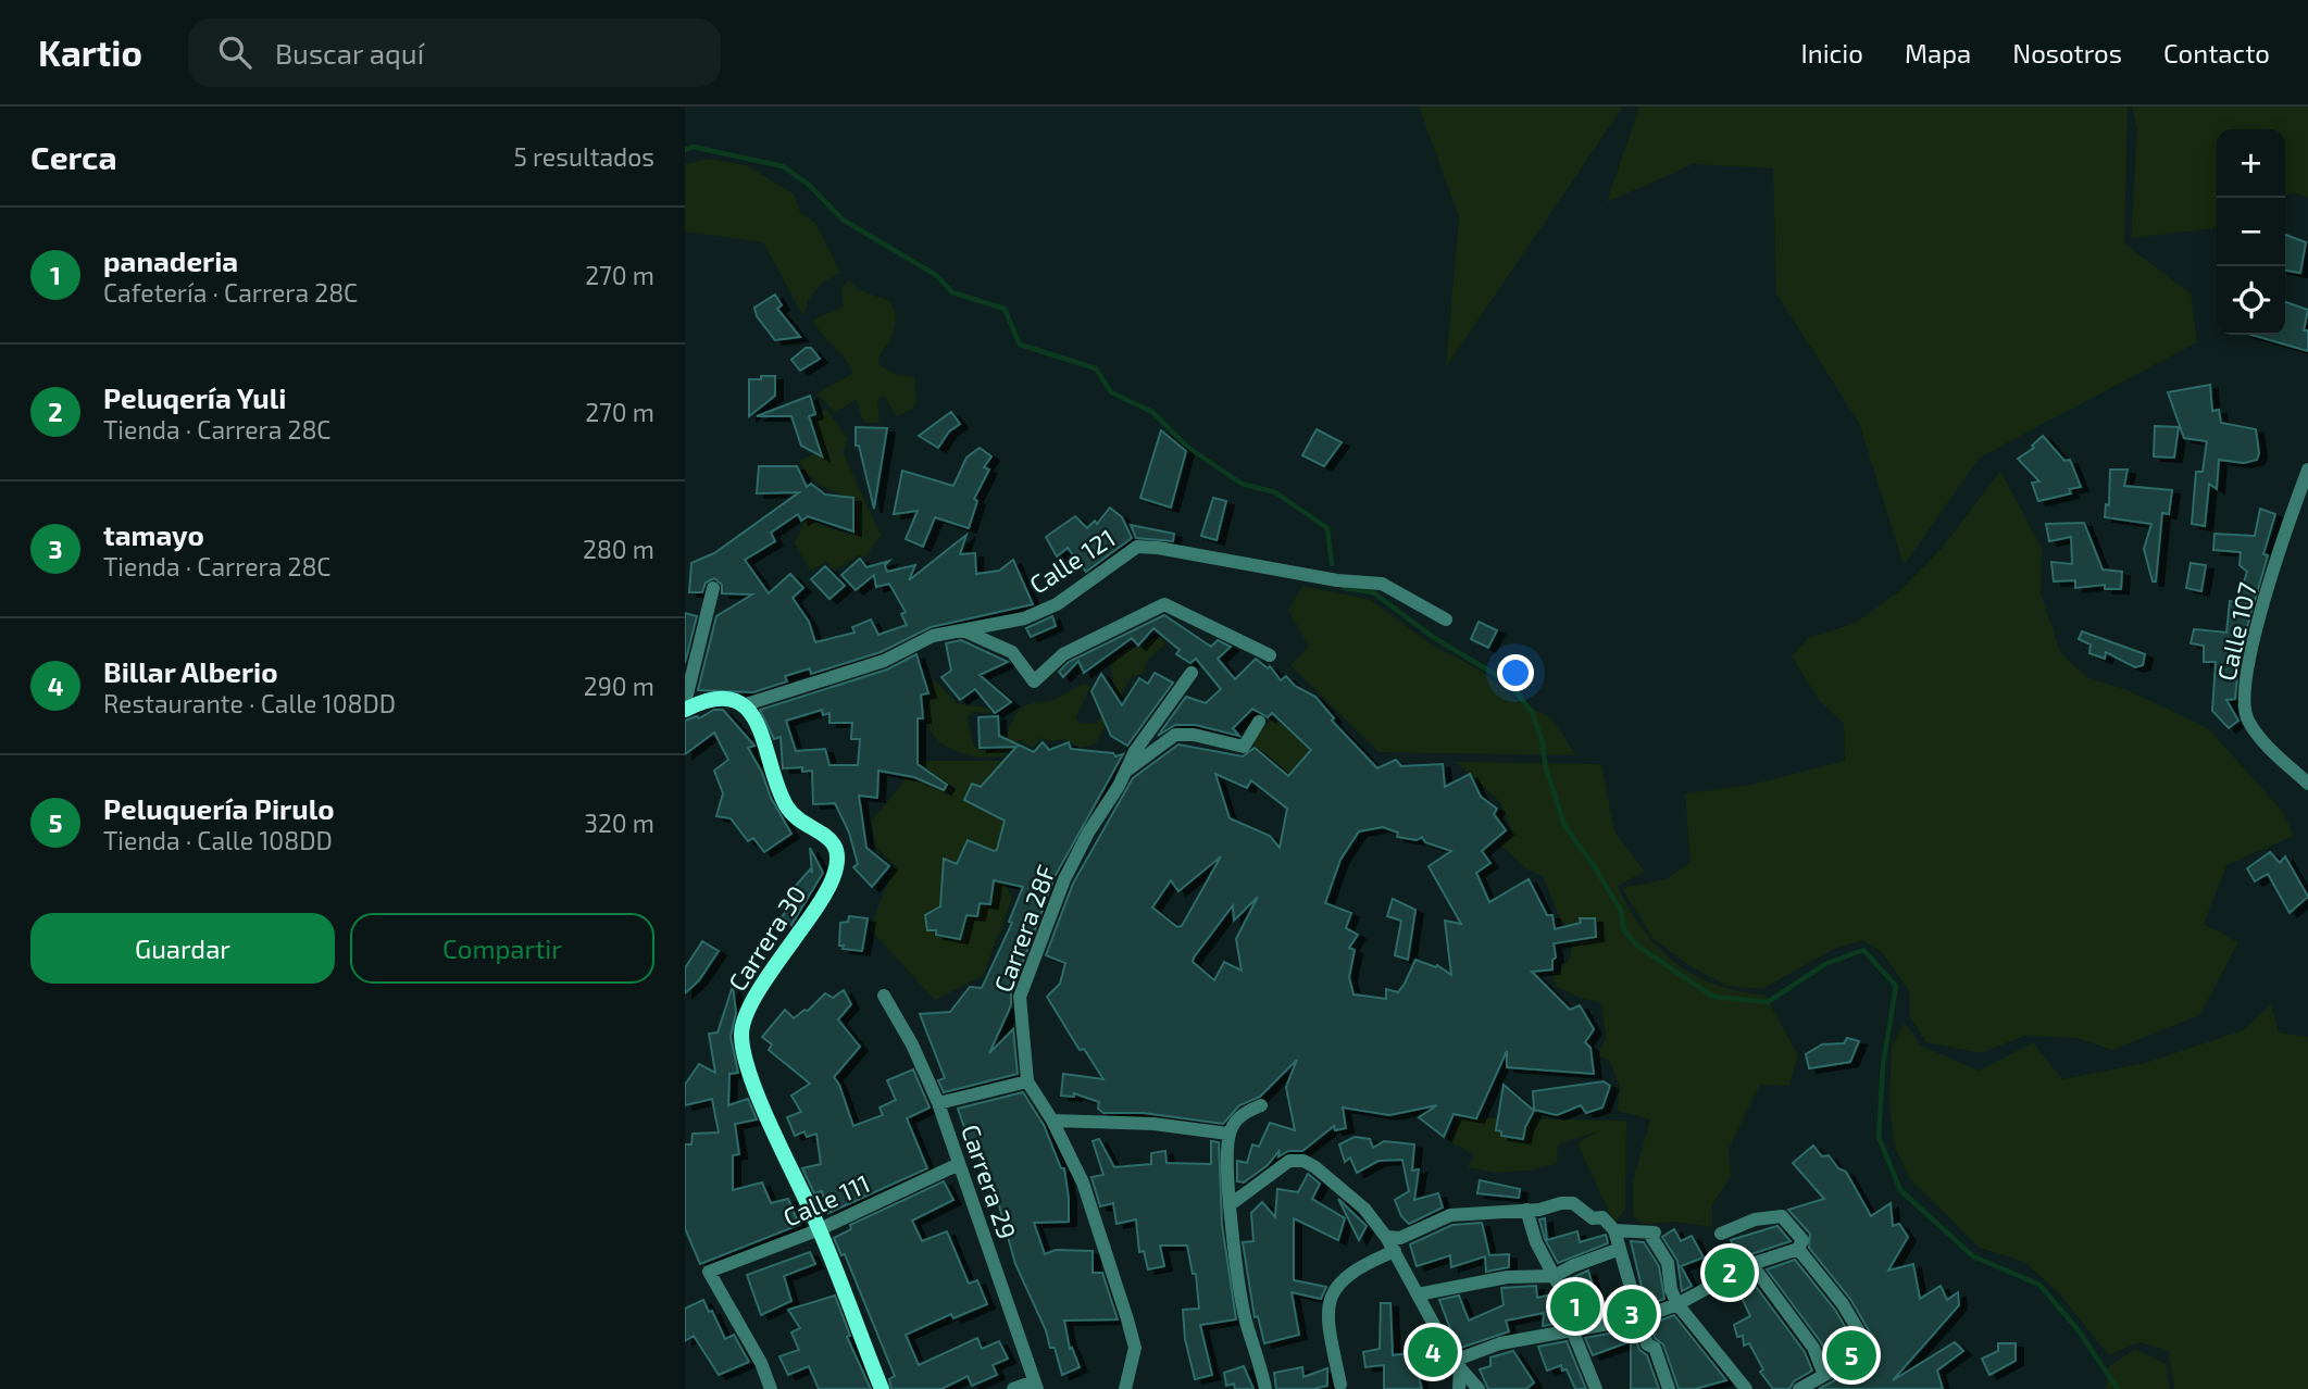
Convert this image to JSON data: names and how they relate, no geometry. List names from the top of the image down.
{
  "streets": {
    "street": [
      "Calle 121",
      "Calle 107",
      "Carrera 28F",
      "Carrera 30",
      "Carrera 29",
      "Calle 111"
    ]
  },
  "crossings": [
    ["Calle 121", "Carrera 30"],
    ["Carrera 30", "Calle 111"],
    ["Carrera 29", "Calle 111"]
  ],
  "page": {
    "header": "Kartio",
    "search": "Buscar aquí",
    "nav": [
      "Inicio",
      "Mapa",
      "Nosotros",
      "Contacto"
    ],
    "heading": ["Cerca", "5 resultados"],
    "map_buttons": ["+", "−"],
    "list": [
      {
        "mark": "1",
        "name": "panaderia",
        "note": "Cafetería · Carrera 28C",
        "value": "270 m"
      },
      {
        "mark": "2",
        "name": "Peluqería Yuli",
        "note": "Tienda · Carrera 28C",
        "value": "270 m"
      },
      {
        "mark": "3",
        "name": "tamayo",
        "note": "Tienda · Carrera 28C",
        "value": "280 m"
      },
      {
        "mark": "4",
        "name": "Billar Alberio",
        "note": "Restaurante · Calle 108DD",
        "value": "290 m"
      },
      {
        "mark": "5",
        "name": "Peluquería Pirulo",
        "note": "Tienda · Calle 108DD",
        "value": "320 m"
      }
    ],
    "buttons": ["Guardar", "Compartir"],
    "pins": [
      "2",
      "1",
      "3",
      "4",
      "5"
    ]
  }
}
